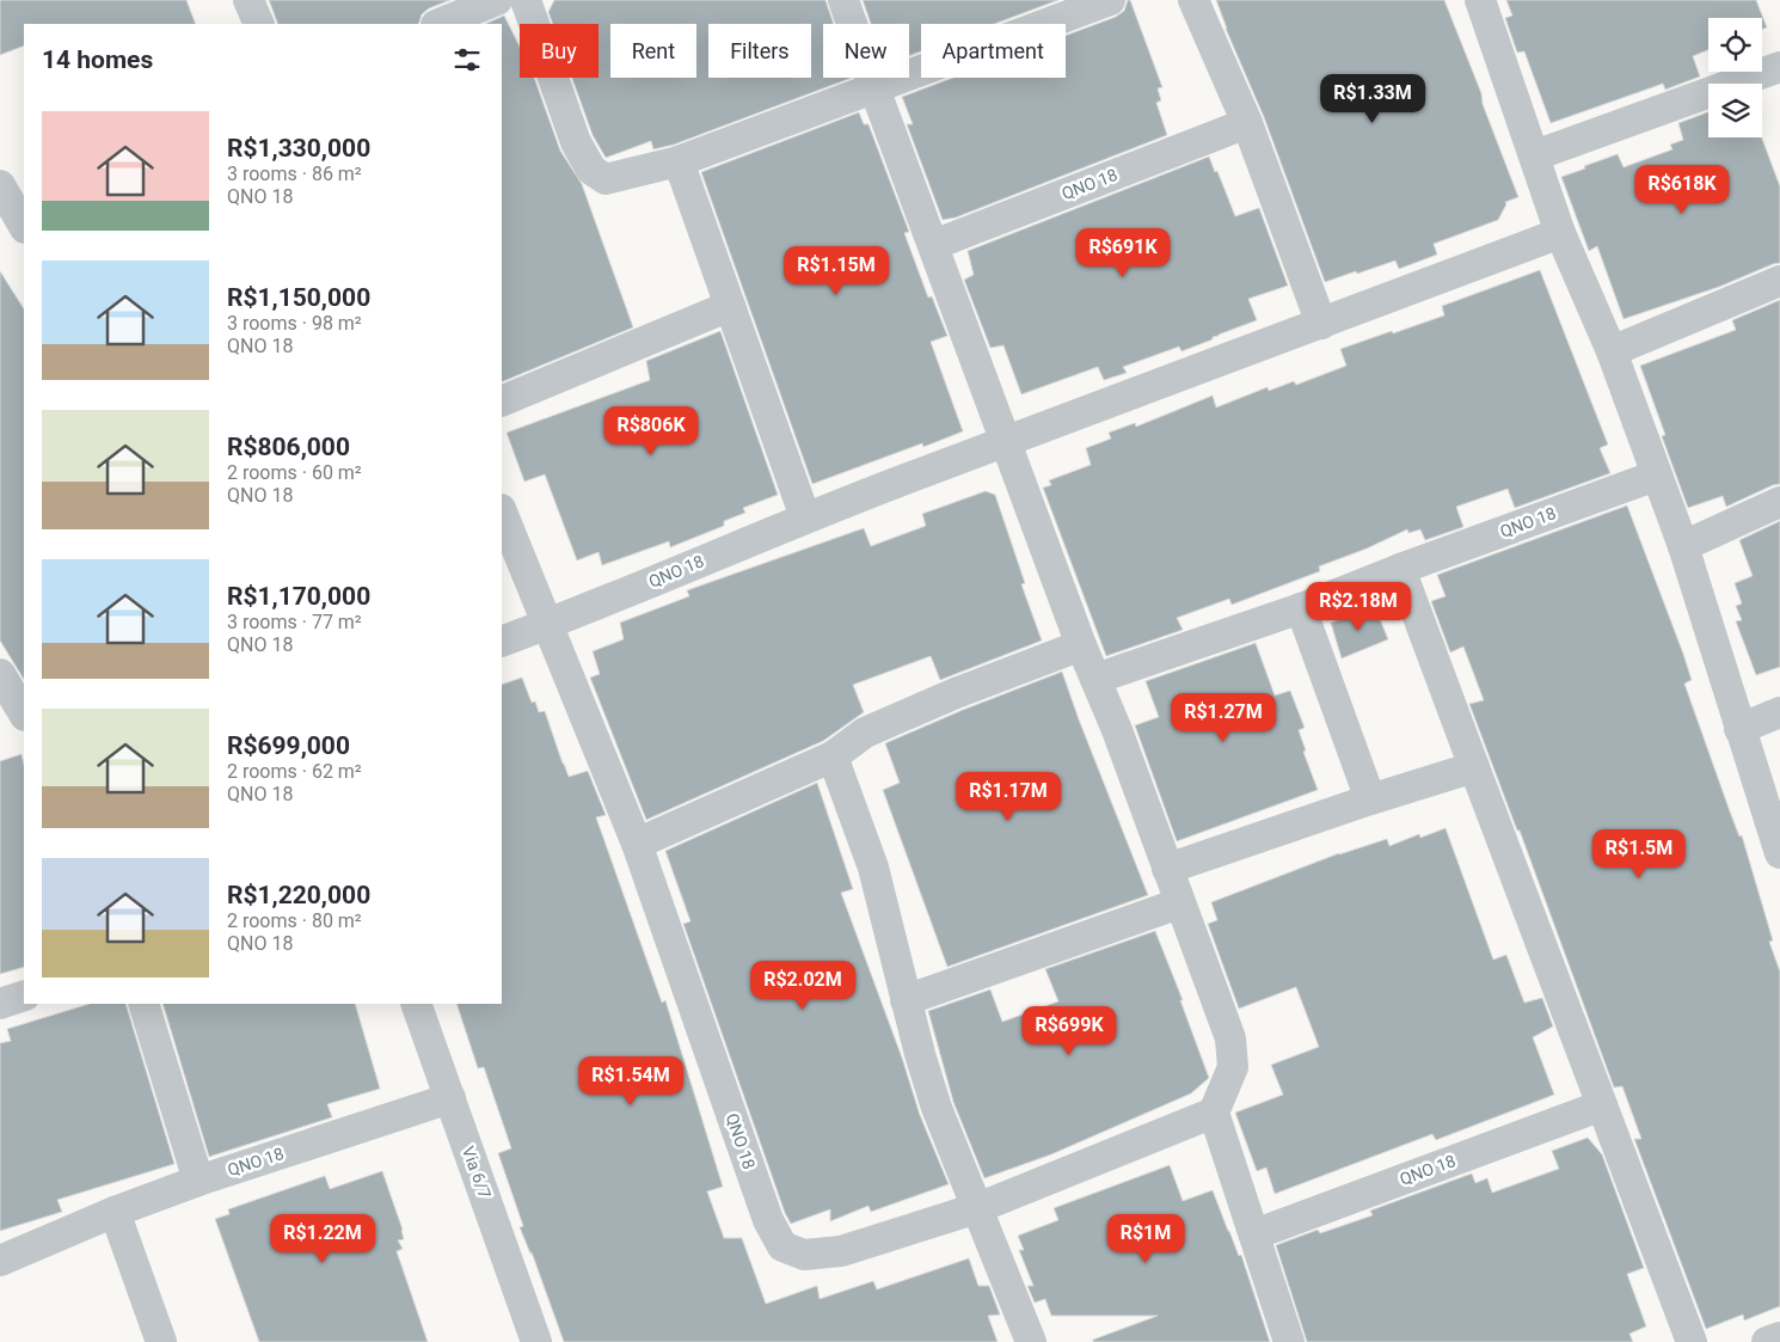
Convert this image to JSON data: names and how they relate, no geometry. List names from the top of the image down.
{
  "streets": {
    "street": ["QNO 18", "Via 6/7"]
  },
  "crossings": [
    ["QNO 18", "Via 6/7"]
  ],
  "page": {
    "chip": [
      "Buy",
      "Rent",
      "Filters",
      "New",
      "Apartment"
    ],
    "heading": "14 homes",
    "price": [
      "R$1.33M",
      "R$618K",
      "R$691K",
      "R$1.15M",
      "R$806K",
      "R$2.18M",
      "R$1.27M",
      "R$1.17M",
      "R$1.5M",
      "R$2.02M",
      "R$699K",
      "R$1.54M",
      "R$1.22M",
      "R$1M"
    ],
    "list": [
      {
        "name": "R$1,330,000",
        "note": "3 rooms · 86 m² · QNO 18"
      },
      {
        "name": "R$1,150,000",
        "note": "3 rooms · 98 m² · QNO 18"
      },
      {
        "name": "R$806,000",
        "note": "2 rooms · 60 m² · QNO 18"
      },
      {
        "name": "R$1,170,000",
        "note": "3 rooms · 77 m² · QNO 18"
      },
      {
        "name": "R$699,000",
        "note": "2 rooms · 62 m² · QNO 18"
      },
      {
        "name": "R$1,220,000",
        "note": "2 rooms · 80 m² · QNO 18"
      }
    ]
  }
}
